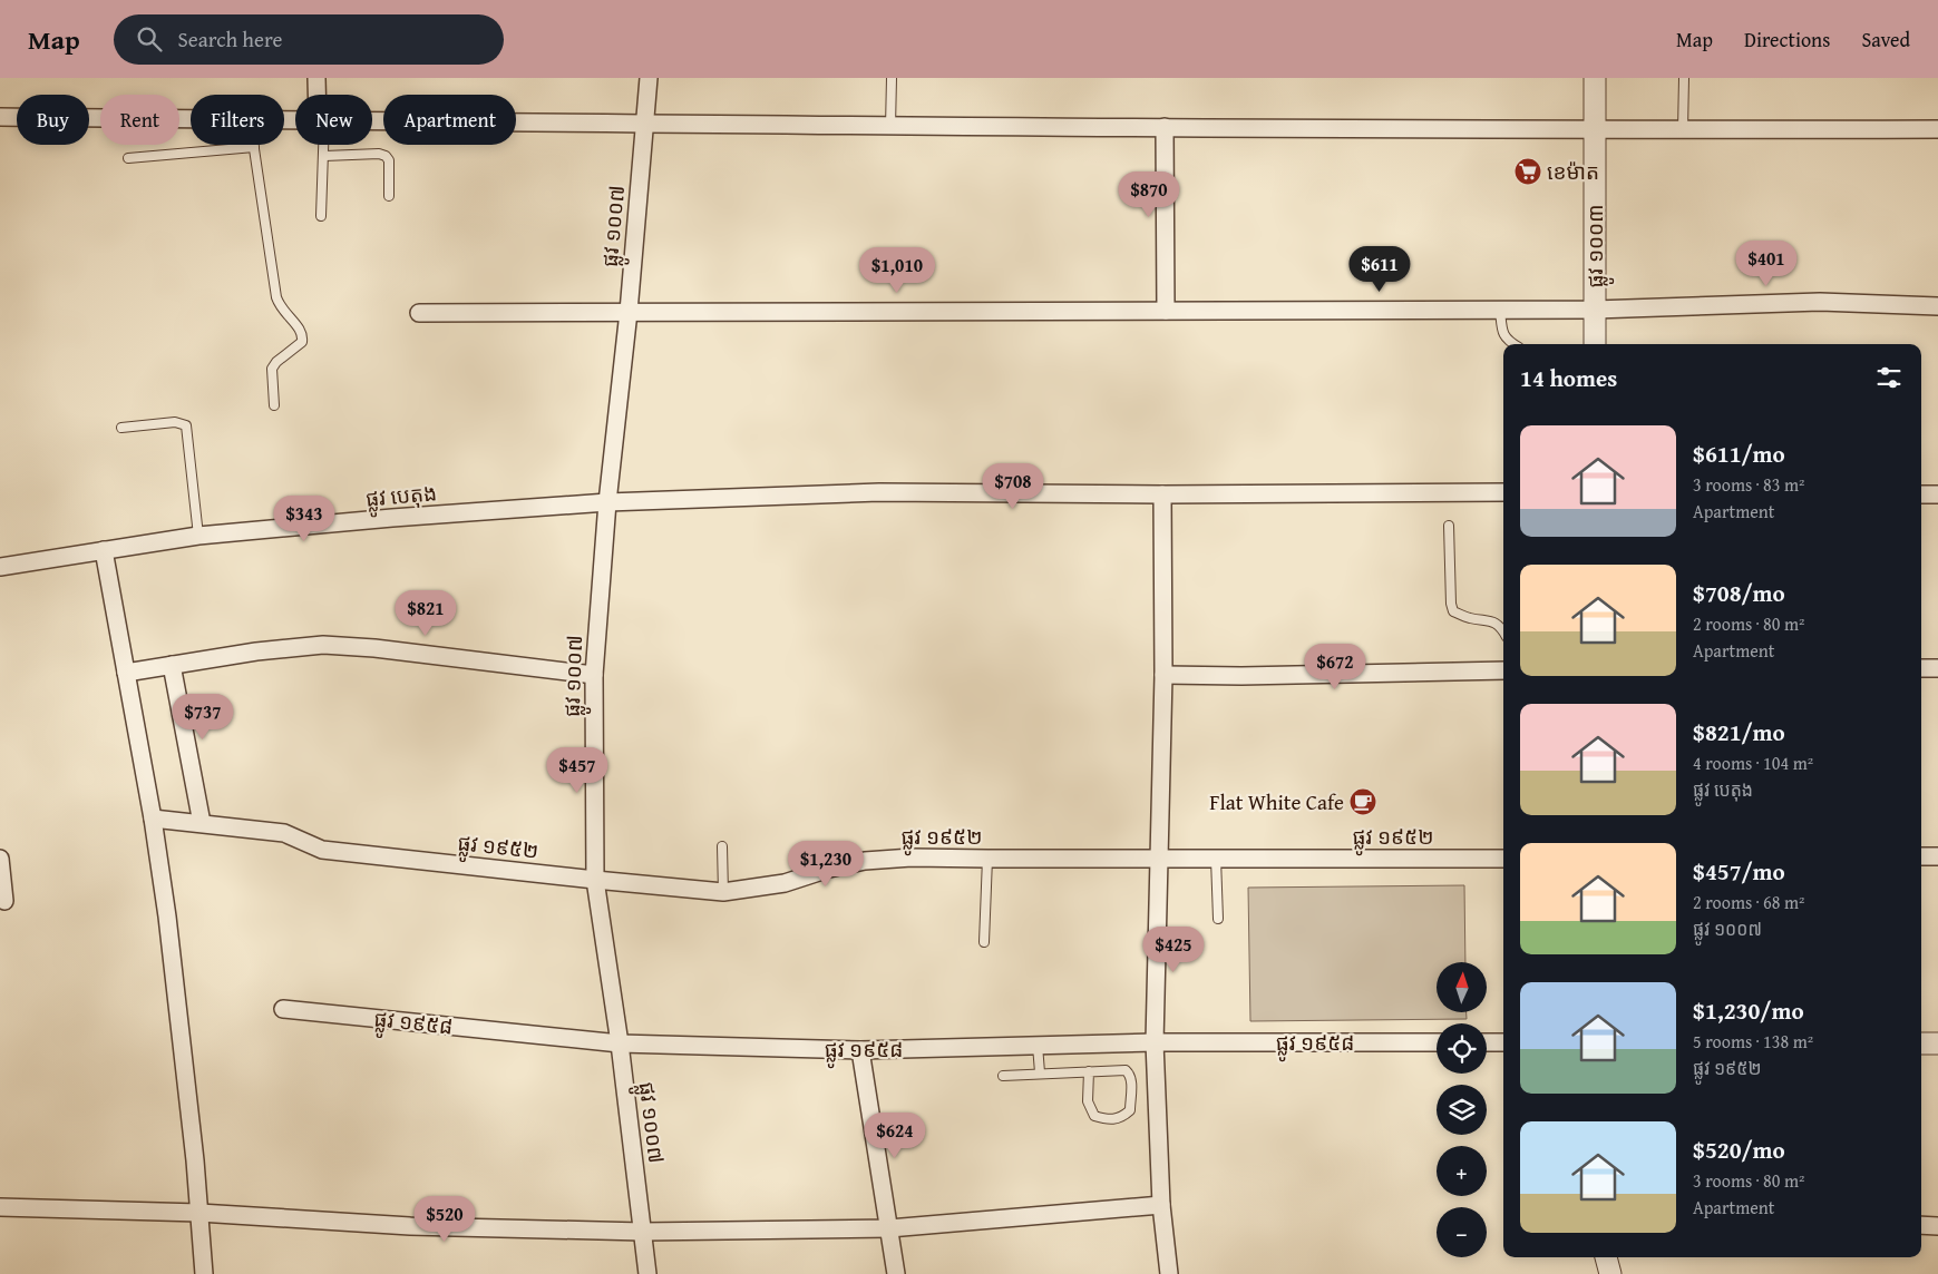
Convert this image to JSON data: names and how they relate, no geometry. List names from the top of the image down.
{
  "streets": {
    "street": [
      "ផ្លូវ ១០០៧",
      "ផ្លូវ ១០០៣",
      "ផ្លូវ បេតុង",
      "ផ្លូវ ១៩៥២",
      "ផ្លូវ ១៩៥៨"
    ]
  },
  "crossings": [
    ["ផ្លូវ ១០០៧", "ផ្លូវ បេតុង"],
    ["ផ្លូវ ១០០៧", "ផ្លូវ ១៩៥២"],
    ["ផ្លូវ ១០០៧", "ផ្លូវ ១៩៥៨"]
  ],
  "places": {
    "supermarket": ["ខេម៉ាត"],
    "cafe": ["Flat White Cafe"]
  },
  "north": "top",
  "page": {
    "header": "Map",
    "search": "Search here",
    "nav": ["Map", "Directions", "Saved"],
    "chip": [
      "Buy",
      "Rent",
      "Filters",
      "New",
      "Apartment"
    ],
    "price": [
      "$870",
      "$401",
      "$611",
      "$1,010",
      "$708",
      "$343",
      "$821",
      "$672",
      "$737",
      "$457",
      "$1,230",
      "$425",
      "$624",
      "$520"
    ],
    "heading": "14 homes",
    "list": [
      {
        "name": "$611/mo",
        "note": "3 rooms · 83 m² · Apartment"
      },
      {
        "name": "$708/mo",
        "note": "2 rooms · 80 m² · Apartment"
      },
      {
        "name": "$821/mo",
        "note": "4 rooms · 104 m² · ផ្លូវ បេតុង"
      },
      {
        "name": "$457/mo",
        "note": "2 rooms · 68 m² · ផ្លូវ ១០០៧"
      },
      {
        "name": "$1,230/mo",
        "note": "5 rooms · 138 m² · ផ្លូវ ១៩៥២"
      },
      {
        "name": "$520/mo",
        "note": "3 rooms · 80 m² · Apartment"
      }
    ],
    "map_buttons": ["+", "−"]
  }
}
